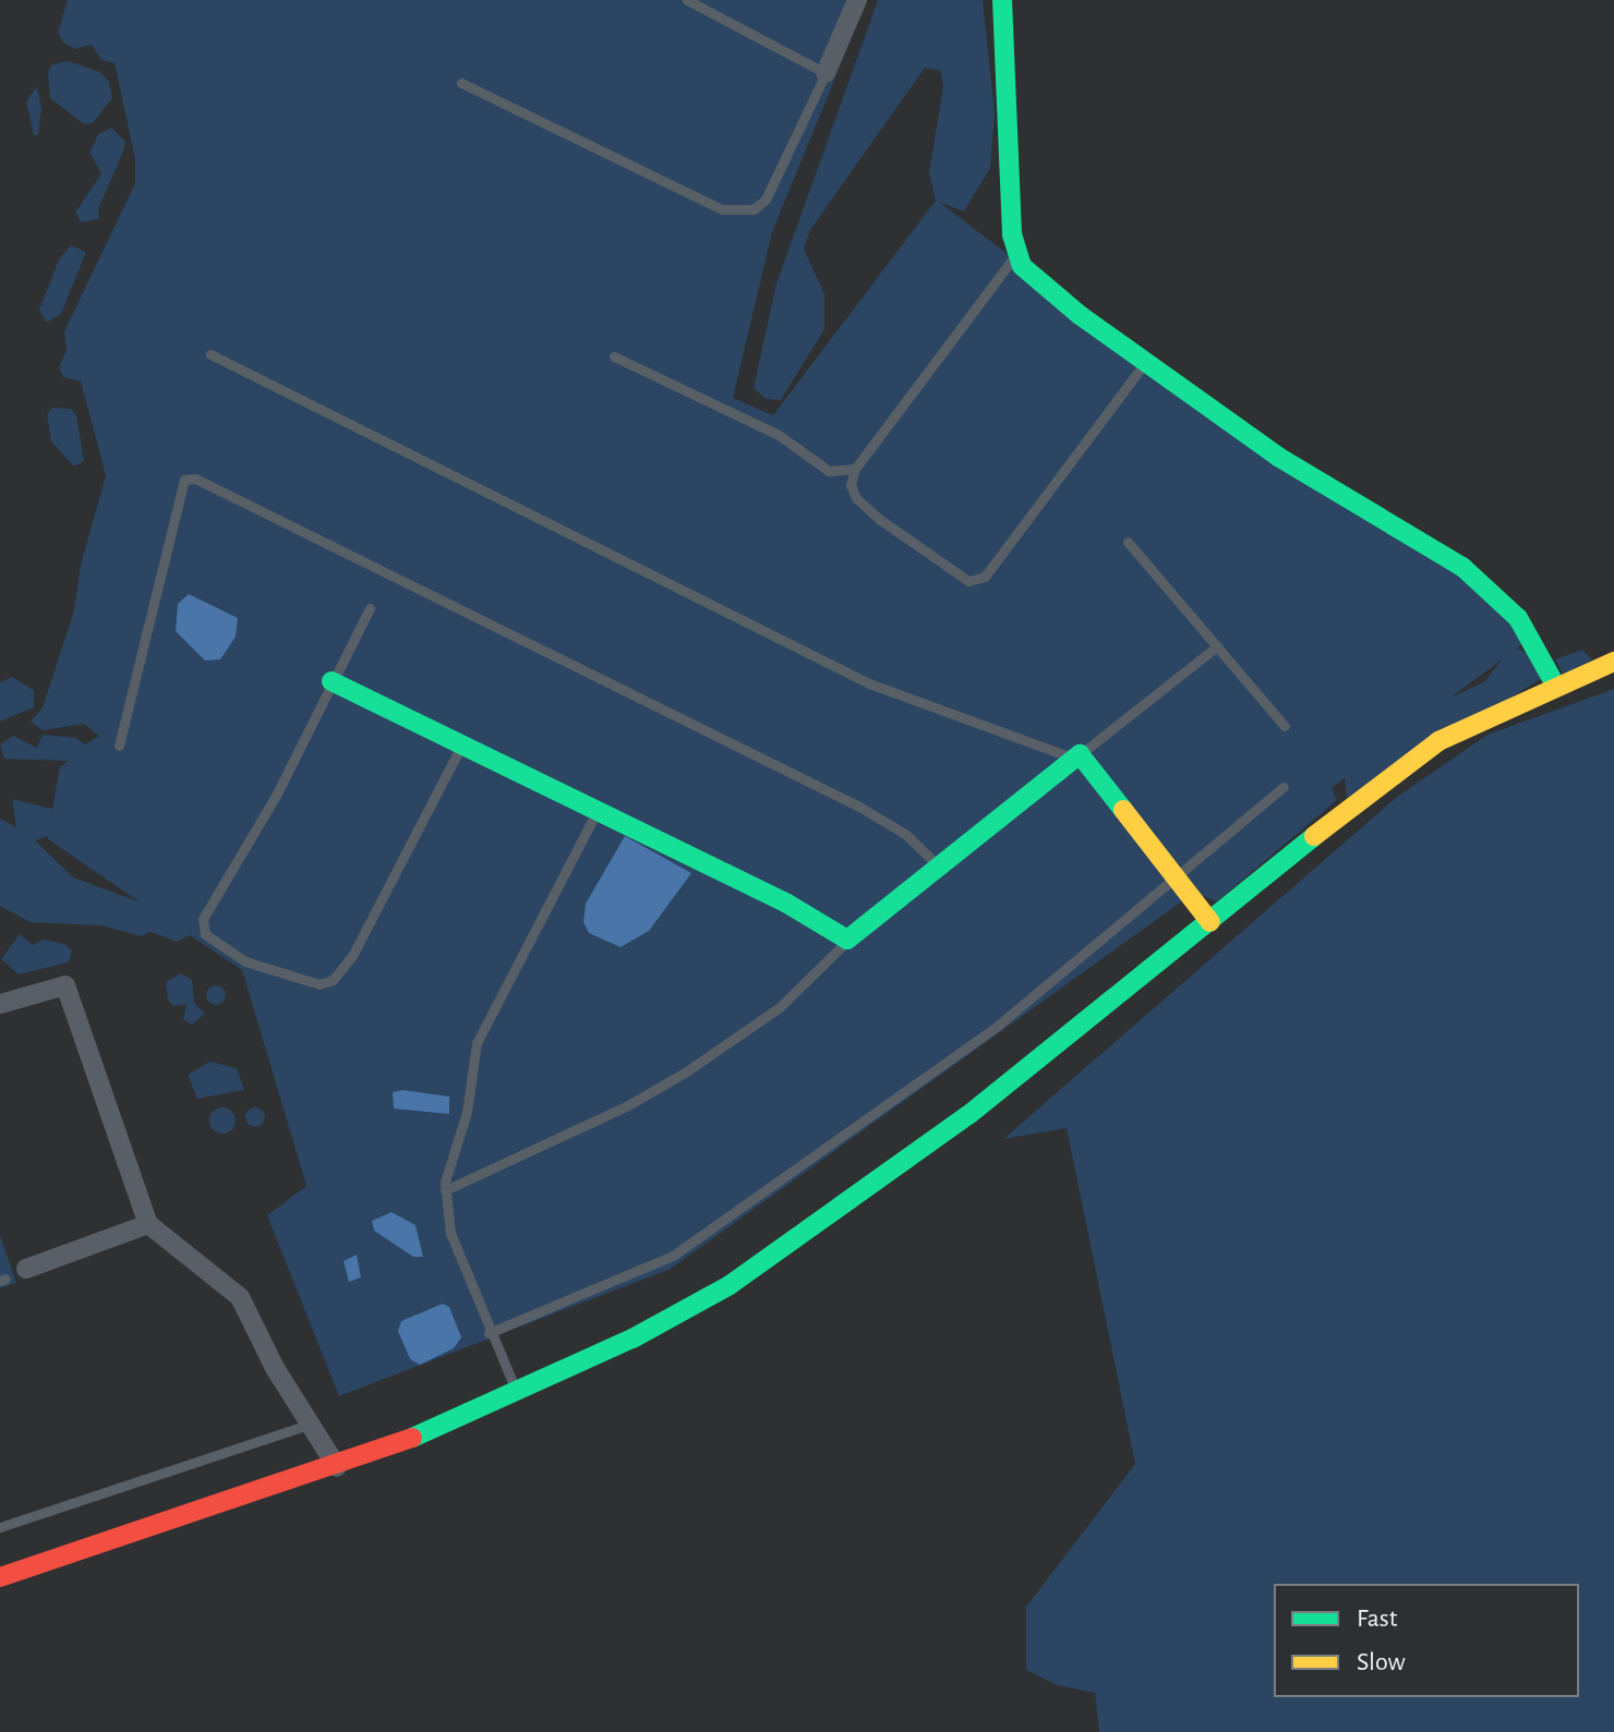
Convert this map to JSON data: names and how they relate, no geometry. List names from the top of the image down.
{
  "legend": ["Fast", "Slow"]
}
